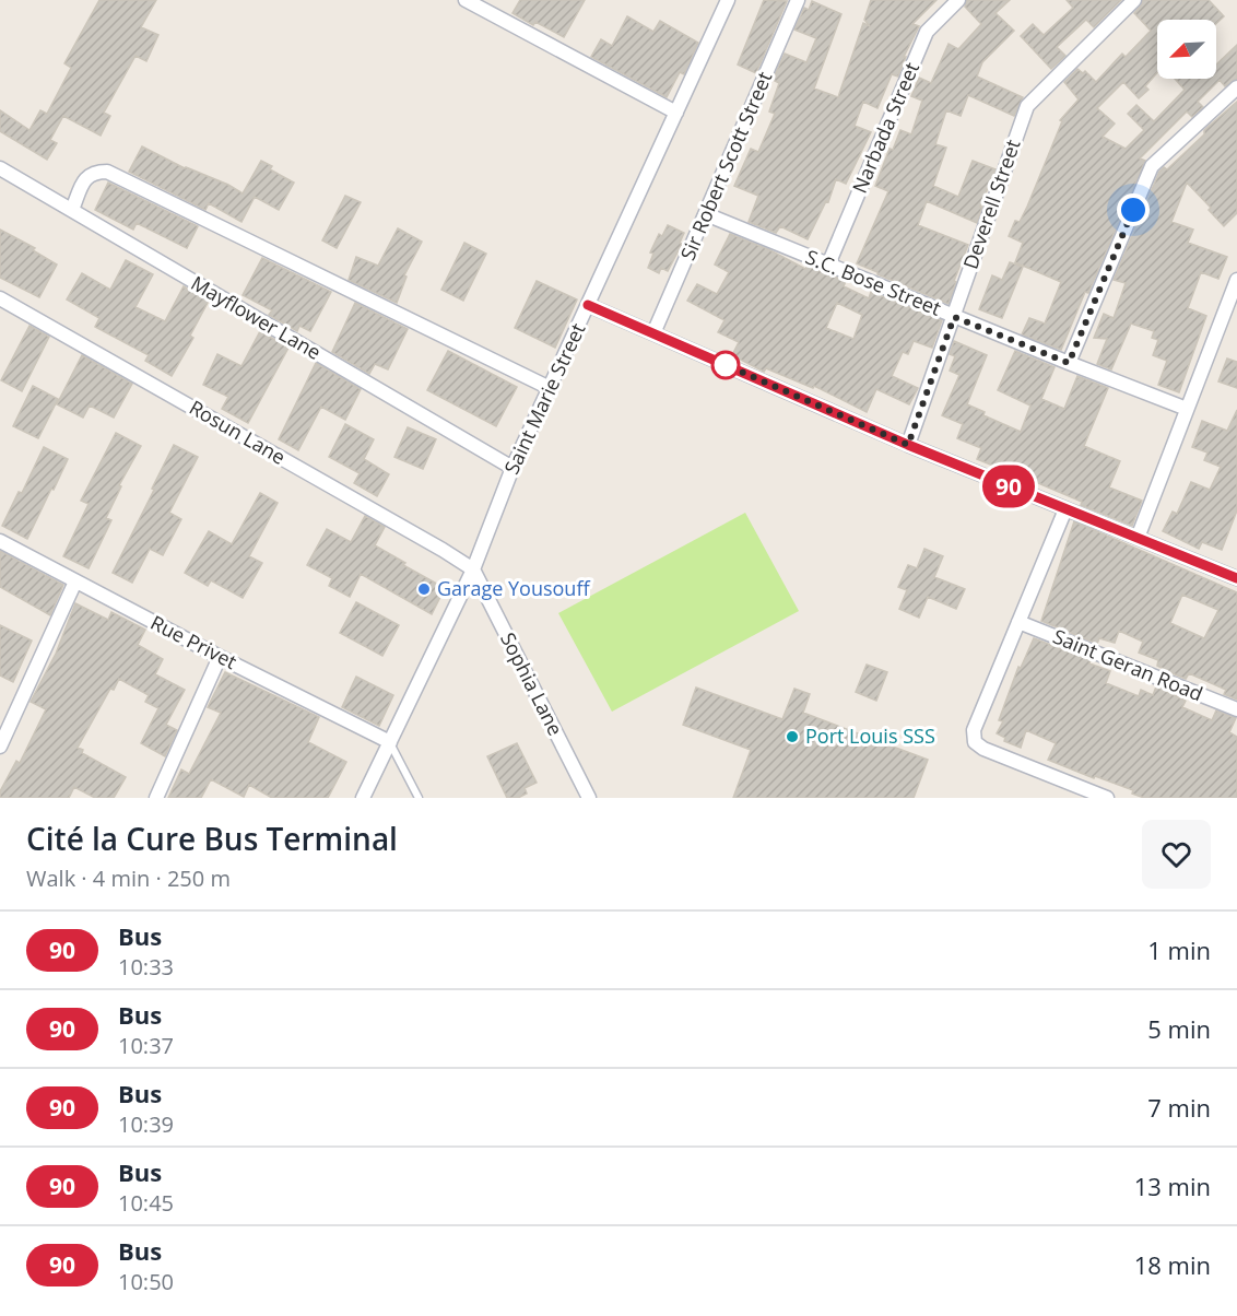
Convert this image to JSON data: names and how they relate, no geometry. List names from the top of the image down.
{
  "streets": {
    "street": [
      "Narbada Street",
      "Sir Robert Scott Street",
      "Deverell Street",
      "S.C. Bose Street",
      "Mayflower Lane",
      "Saint Marie Street",
      "Rosun Lane",
      "Rue Privet",
      "Saint Geran Road",
      "Sophia Lane"
    ]
  },
  "crossings": [
    ["Narbada Street", "S.C. Bose Street"],
    ["Sir Robert Scott Street", "S.C. Bose Street"],
    ["Deverell Street", "S.C. Bose Street"],
    ["Mayflower Lane", "Saint Marie Street"],
    ["Saint Marie Street", "Rosun Lane"],
    ["Saint Marie Street", "Rue Privet"],
    ["Saint Marie Street", "Sophia Lane"],
    ["Rosun Lane", "Sophia Lane"]
  ],
  "places": ["Garage Yousouff", "Port Louis SSS"],
  "lines": ["bus line 90"],
  "north": "bottom left",
  "page": {
    "on_map": "90",
    "heading": ["Cité la Cure Bus Terminal", "Walk · 4 min · 250 m"],
    "list": [
      {
        "mark": "90",
        "name": "Bus",
        "note": "10:33",
        "value": "1 min"
      },
      {
        "mark": "90",
        "name": "Bus",
        "note": "10:37",
        "value": "5 min"
      },
      {
        "mark": "90",
        "name": "Bus",
        "note": "10:39",
        "value": "7 min"
      },
      {
        "mark": "90",
        "name": "Bus",
        "note": "10:45",
        "value": "13 min"
      },
      {
        "mark": "90",
        "name": "Bus",
        "note": "10:50",
        "value": "18 min"
      }
    ]
  }
}
